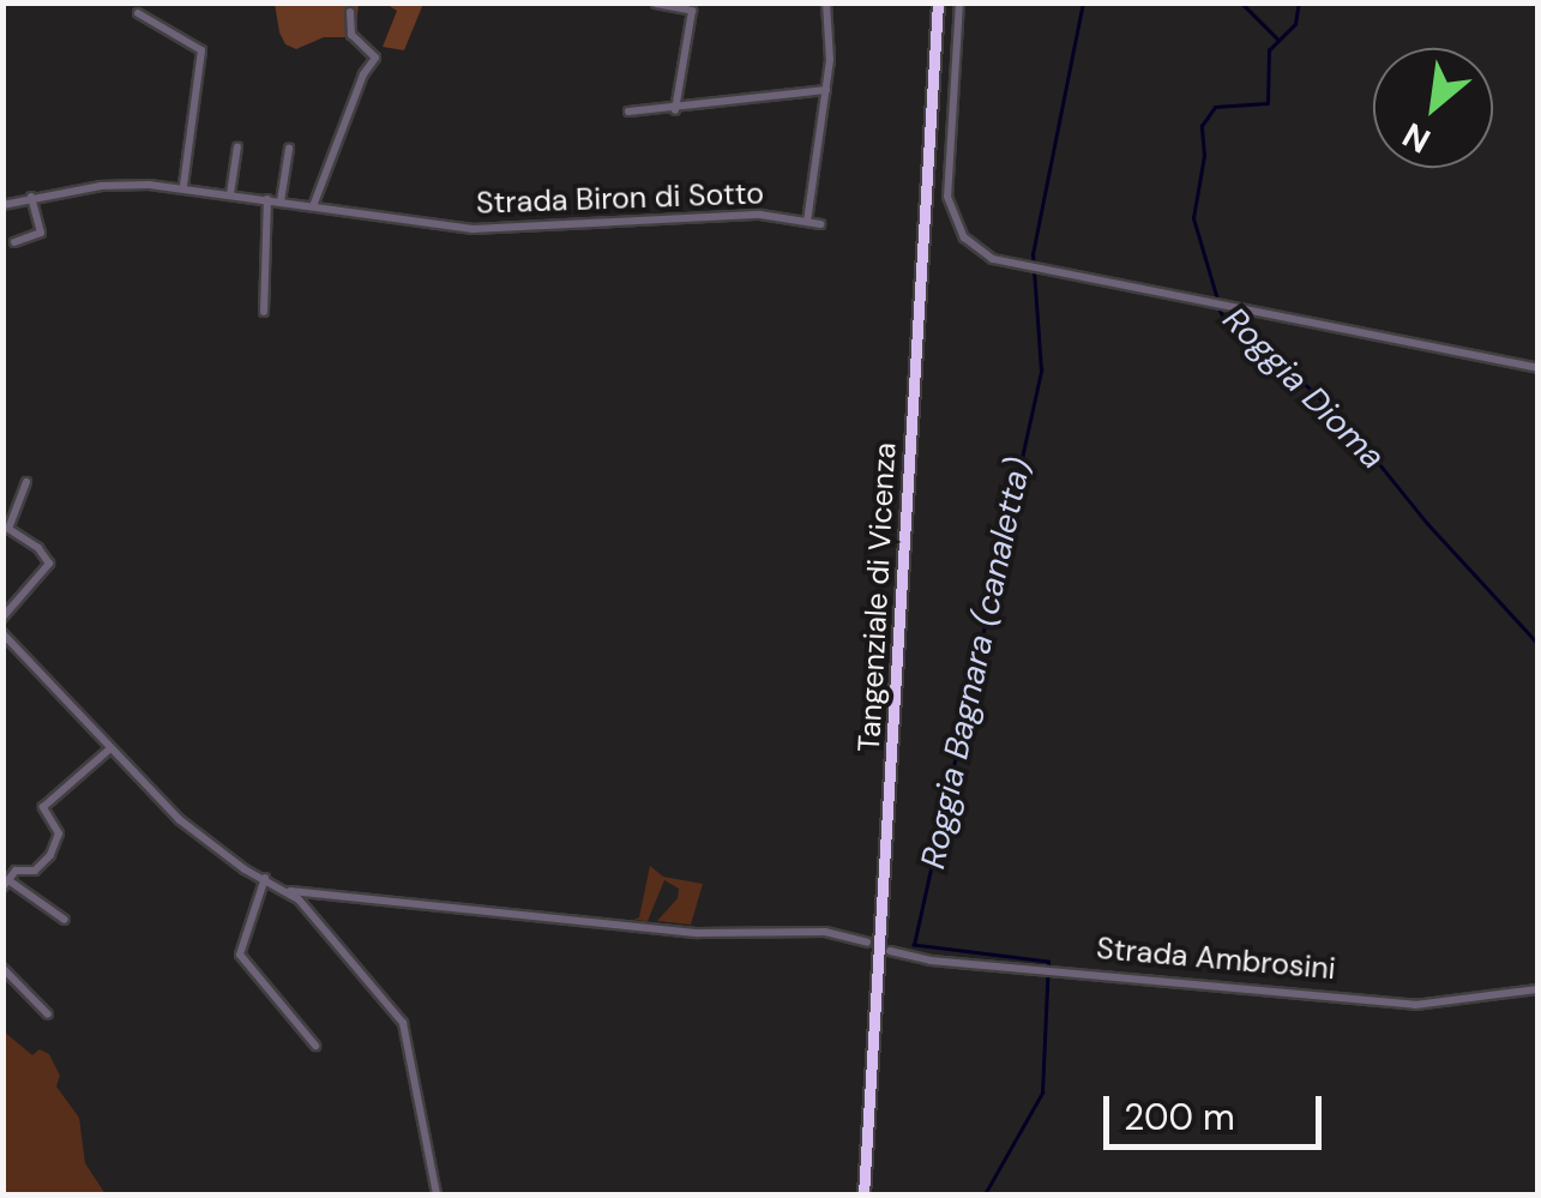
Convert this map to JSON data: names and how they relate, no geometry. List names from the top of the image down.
{
  "streets": {
    "highway": ["Tangenziale di Vicenza"],
    "street": ["Strada Biron di Sotto", "Strada Ambrosini"]
  },
  "water": ["Roggia Dioma", "Roggia Bagnara (canaletta)"],
  "scale_bar": "200 m",
  "north": "bottom left"
}
